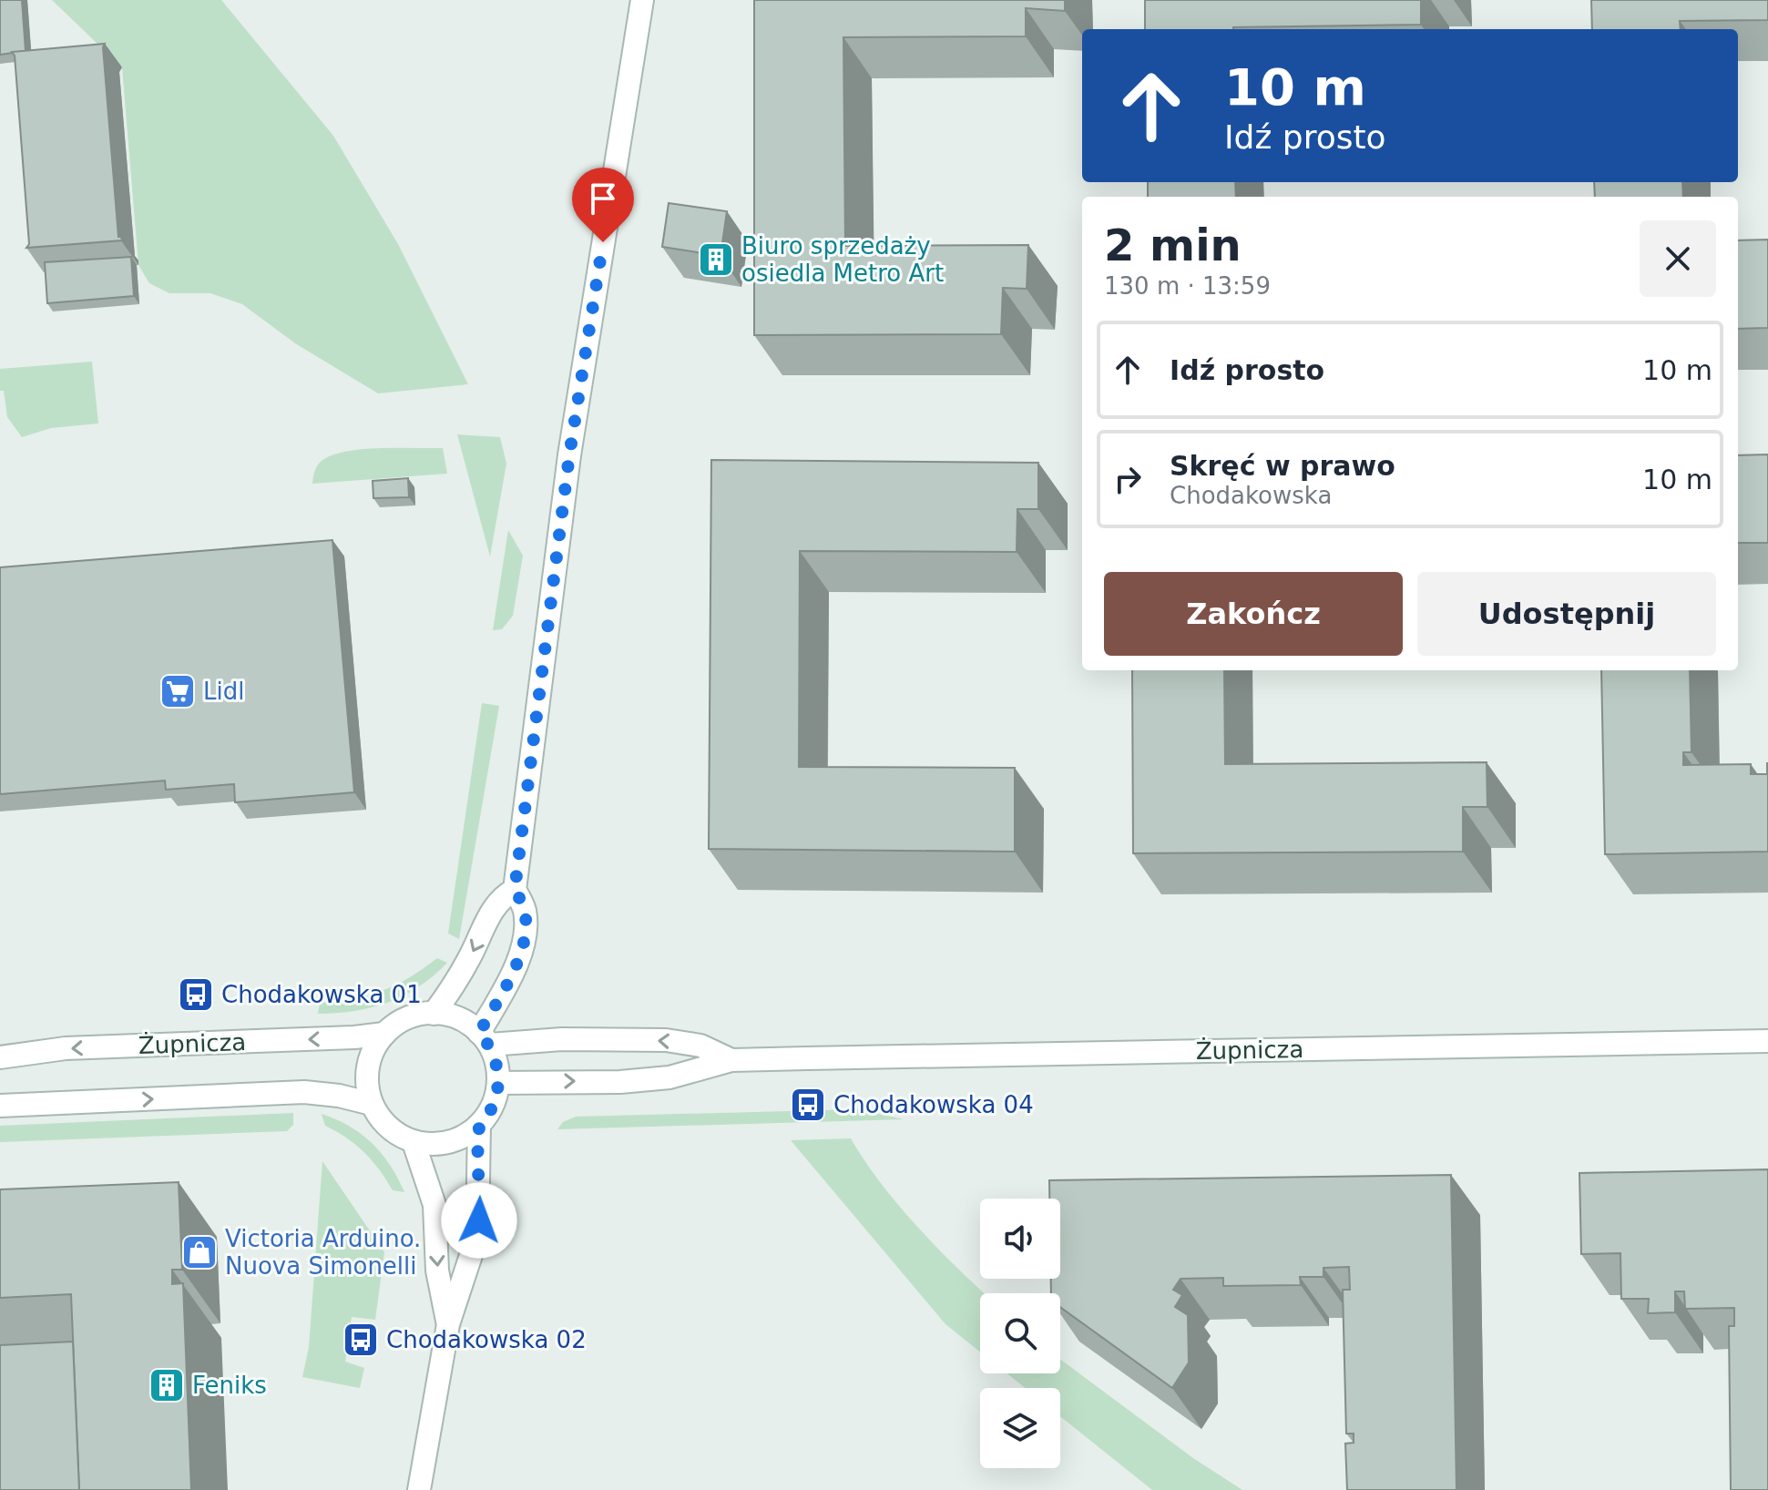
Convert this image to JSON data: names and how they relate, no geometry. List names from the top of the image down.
{
  "streets": {
    "street": ["Żupnicza"]
  },
  "places": {
    "building": ["Biuro sprzedaży osiedla Metro Art", "Feniks"],
    "supermarket": ["Lidl"],
    "bus stop": ["Chodakowska 01", "Chodakowska 04", "Chodakowska 02"],
    "shop": ["Victoria Arduino. Nuova Simonelli"]
  },
  "page": {
    "turn": ["10 m", "Idź prosto"],
    "heading": ["2 min", "130 m · 13:59"],
    "list": [
      {
        "name": "Idź prosto",
        "value": "10 m"
      },
      {
        "name": "Skręć w prawo",
        "note": "Chodakowska",
        "value": "10 m"
      }
    ],
    "buttons": ["Zakończ", "Udostępnij"]
  }
}
